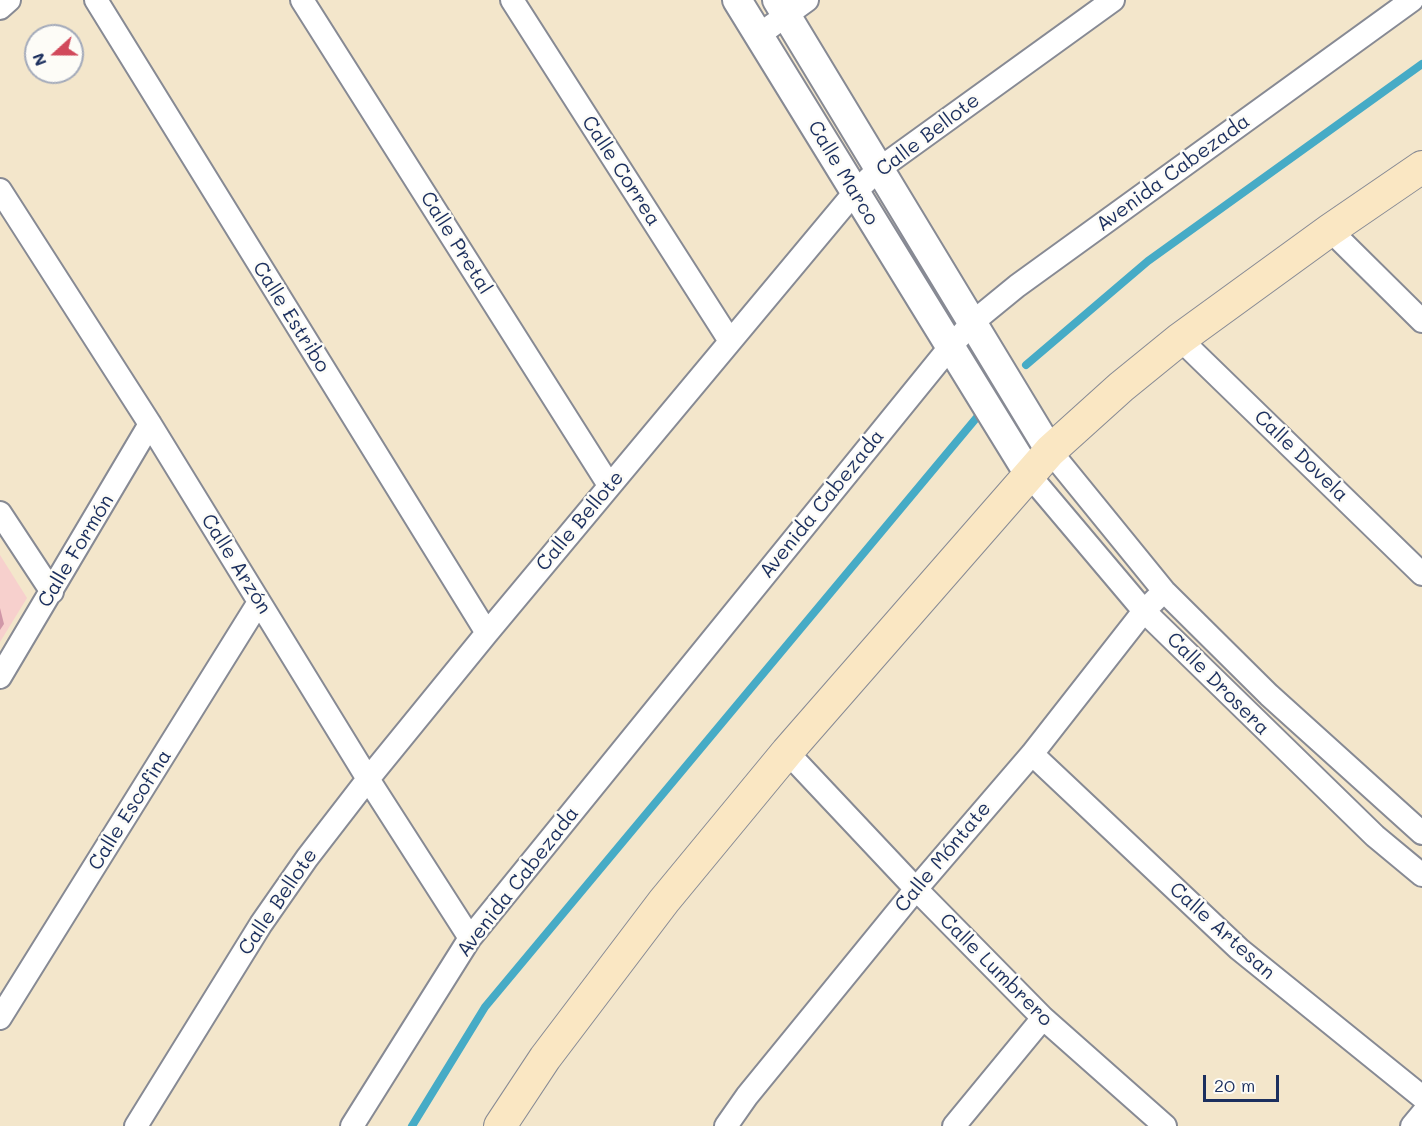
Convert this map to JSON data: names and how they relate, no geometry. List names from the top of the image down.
{
  "streets": {
    "street": [
      "Calle Bellote",
      "Calle Correa",
      "Calle Marco",
      "Avenida Cabezada",
      "Calle Pretal",
      "Calle Estribo",
      "Calle Dovela",
      "Calle Formón",
      "Calle Arzón",
      "Calle Drosera",
      "Calle Escofina",
      "Calle Móntate",
      "Calle Artesan",
      "Calle Lumbrero"
    ]
  },
  "crossings": [
    ["Calle Bellote", "Calle Correa"],
    ["Calle Bellote", "Calle Marco"],
    ["Calle Bellote", "Calle Pretal"],
    ["Calle Bellote", "Calle Estribo"],
    ["Calle Bellote", "Calle Arzón"],
    ["Calle Marco", "Avenida Cabezada"],
    ["Calle Marco", "Calle Drosera"],
    ["Avenida Cabezada", "Calle Arzón"],
    ["Calle Formón", "Calle Arzón"],
    ["Calle Arzón", "Calle Escofina"],
    ["Calle Drosera", "Calle Móntate"],
    ["Calle Móntate", "Calle Artesan"],
    ["Calle Móntate", "Calle Lumbrero"]
  ],
  "scale_bar": "20 m",
  "north": "left"
}
